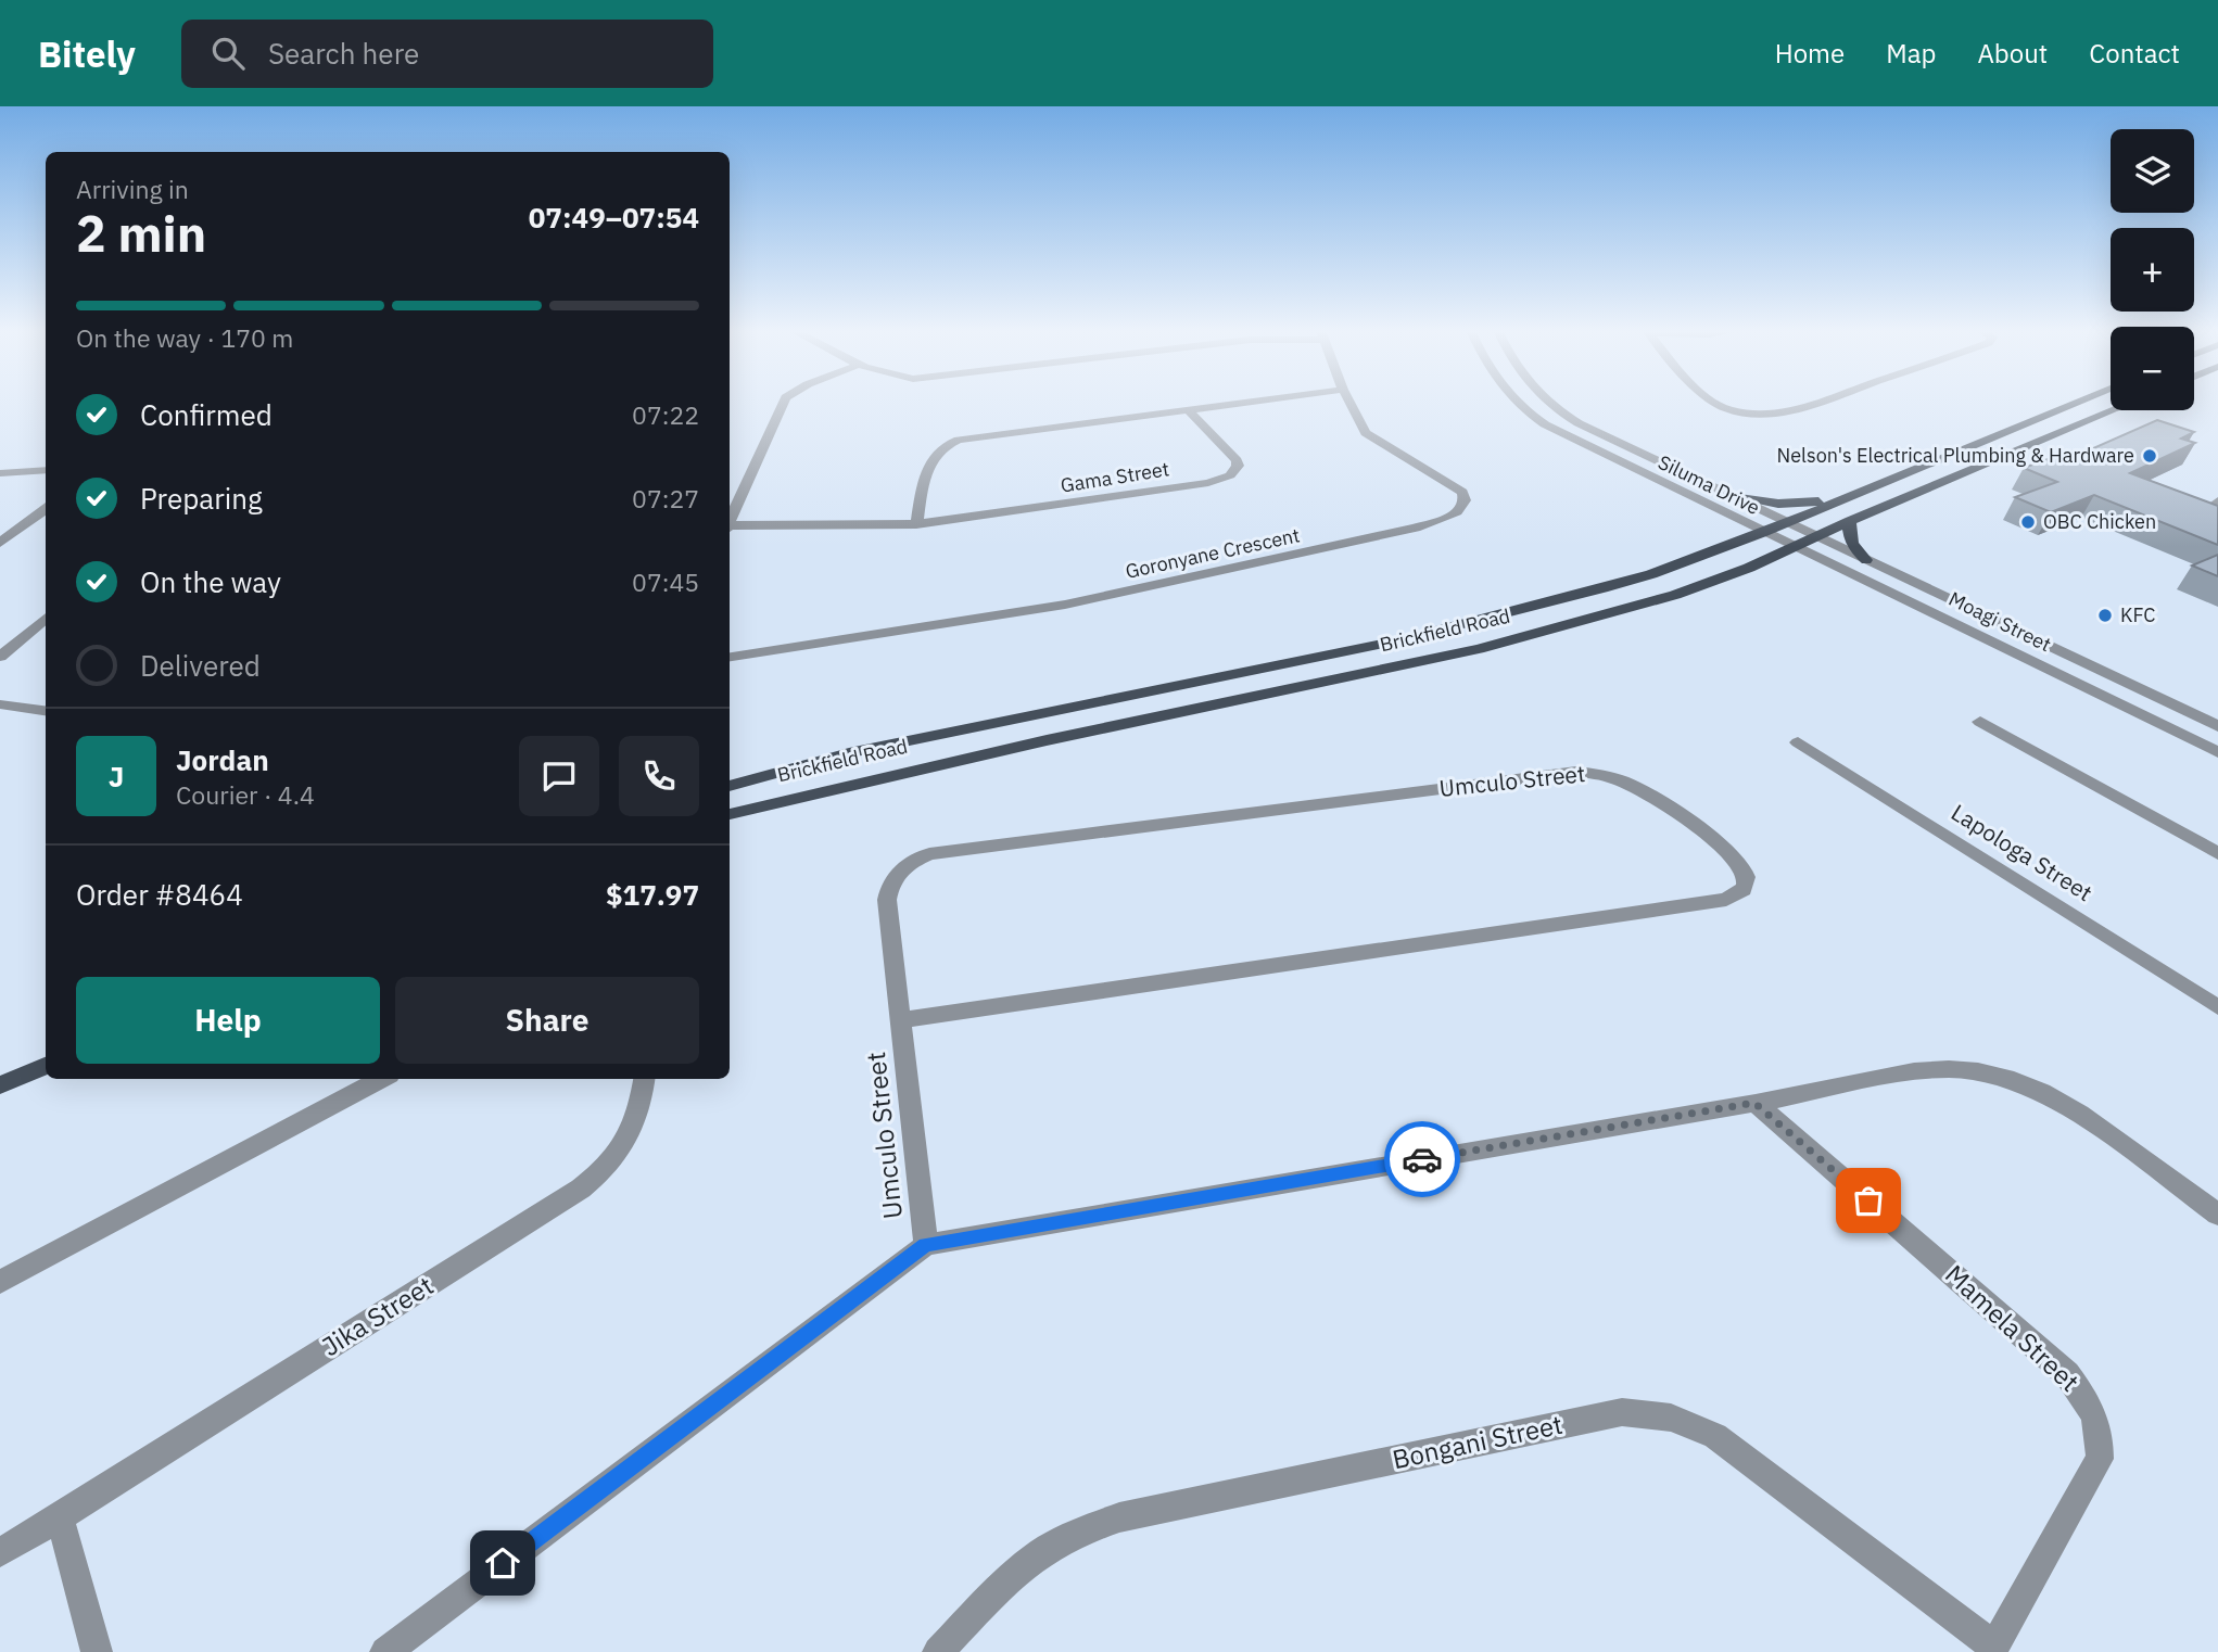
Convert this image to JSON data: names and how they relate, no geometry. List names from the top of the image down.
{
  "streets": {
    "main road": ["Brickfield Road"],
    "street": [
      "Gama Street",
      "Siluma Drive",
      "Goronyane Crescent",
      "Moagi Street",
      "Umculo Street",
      "Lapologa Street",
      "Jika Street",
      "Mamela Street",
      "Bongani Street"
    ]
  },
  "crossings": [
    ["Siluma Drive", "Moagi Street"],
    ["Siluma Drive", "Brickfield Road"],
    ["Moagi Street", "Brickfield Road"],
    ["Mamela Street", "Bongani Street"]
  ],
  "places": ["Nelson's Electrical Plumbing & Hardware", "OBC Chicken", "KFC"],
  "page": {
    "header": "Bitely",
    "search": "Search here",
    "nav": [
      "Home",
      "Map",
      "About",
      "Contact"
    ],
    "map_buttons": ["+", "−"],
    "heading": ["2 min", "Arriving in", "07:49–07:54"],
    "panel": [
      "Jordan",
      "Courier · 4.4",
      "Order #8464",
      "$17.97"
    ],
    "bar": "On the way · 170 m",
    "list": [
      ["Confirmed", "07:22"],
      ["Preparing", "07:27"],
      ["On the way", "07:45"],
      "Delivered"
    ],
    "round": "J",
    "buttons": ["Help", "Share"]
  }
}
